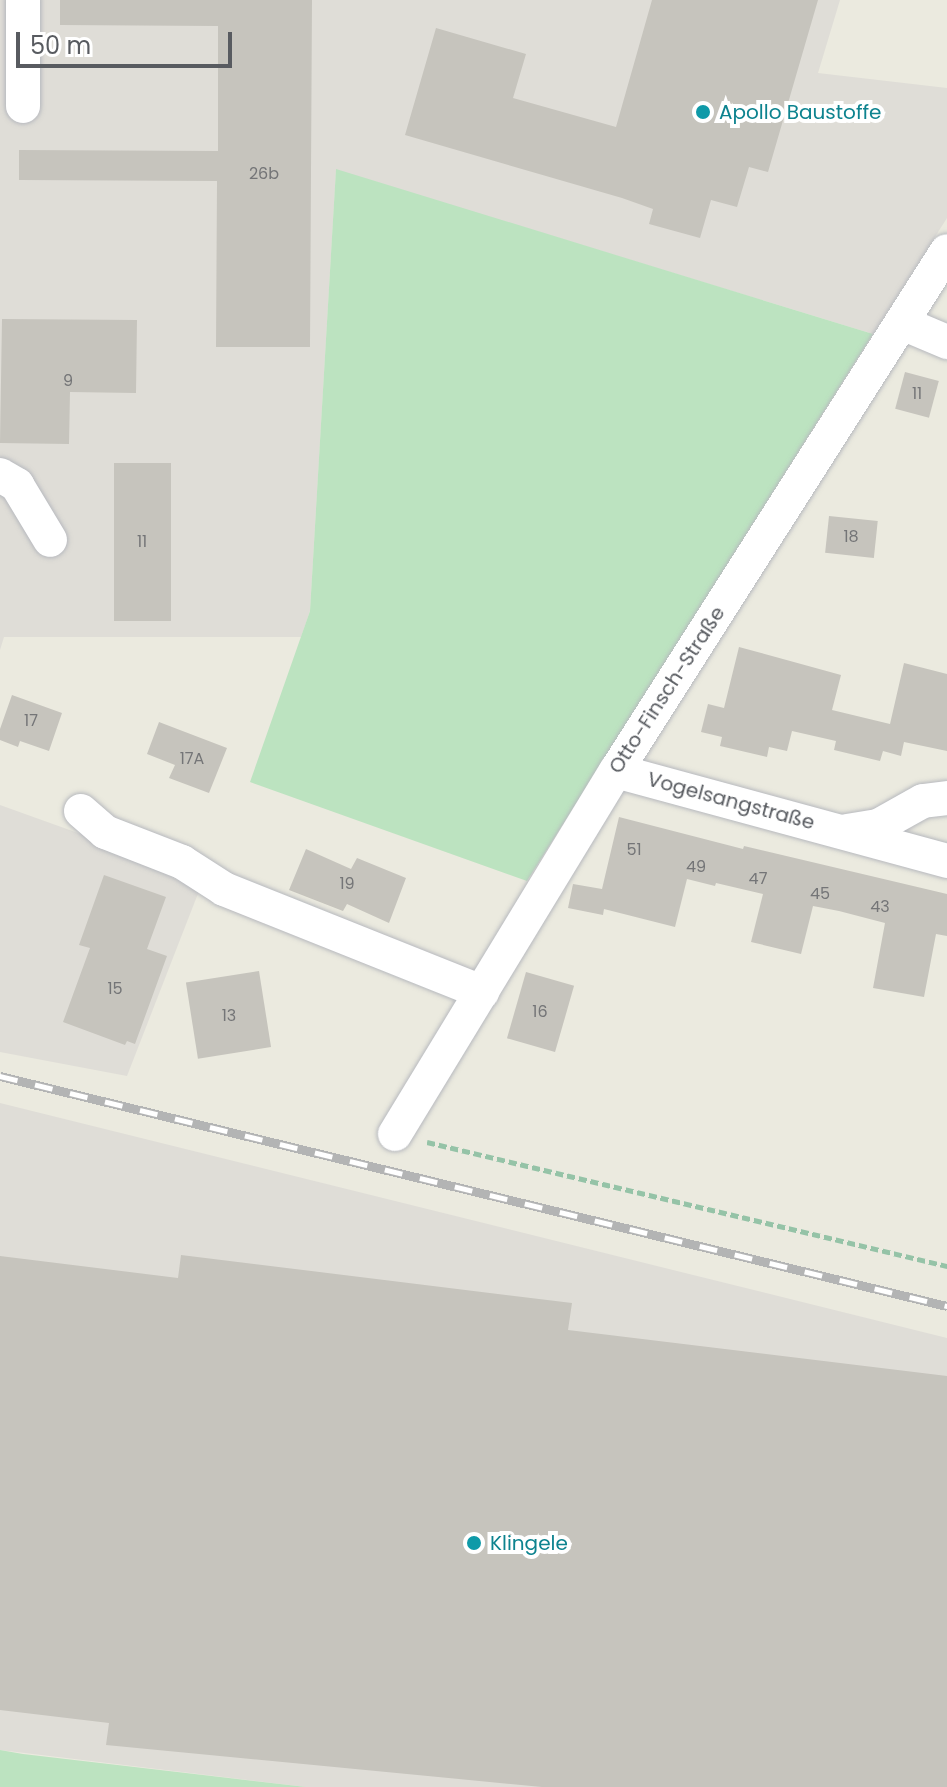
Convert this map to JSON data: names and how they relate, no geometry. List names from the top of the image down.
{
  "streets": {
    "street": ["Otto-Finsch-Straße", "Vogelsangstraße"]
  },
  "crossings": [
    ["Otto-Finsch-Straße", "Vogelsangstraße"]
  ],
  "places": ["Apollo Baustoffe", "Klingele"],
  "house_numbers": [
    "26b",
    "9",
    "11",
    "18",
    "11",
    "17",
    "17A",
    "51",
    "49",
    "47",
    "19",
    "45",
    "43",
    "15",
    "16",
    "13"
  ],
  "scale_bar": "50 m"
}
